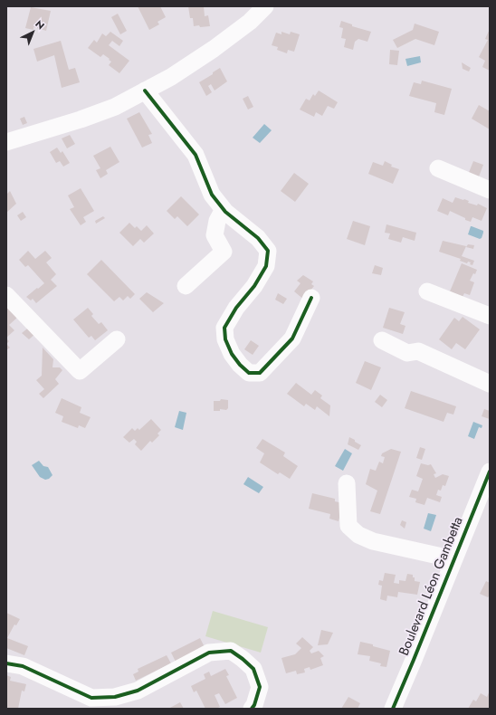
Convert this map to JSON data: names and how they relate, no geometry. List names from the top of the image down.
{
  "streets": {
    "street": ["Boulevard Léon Gambetta"]
  },
  "north": "top right"
}
